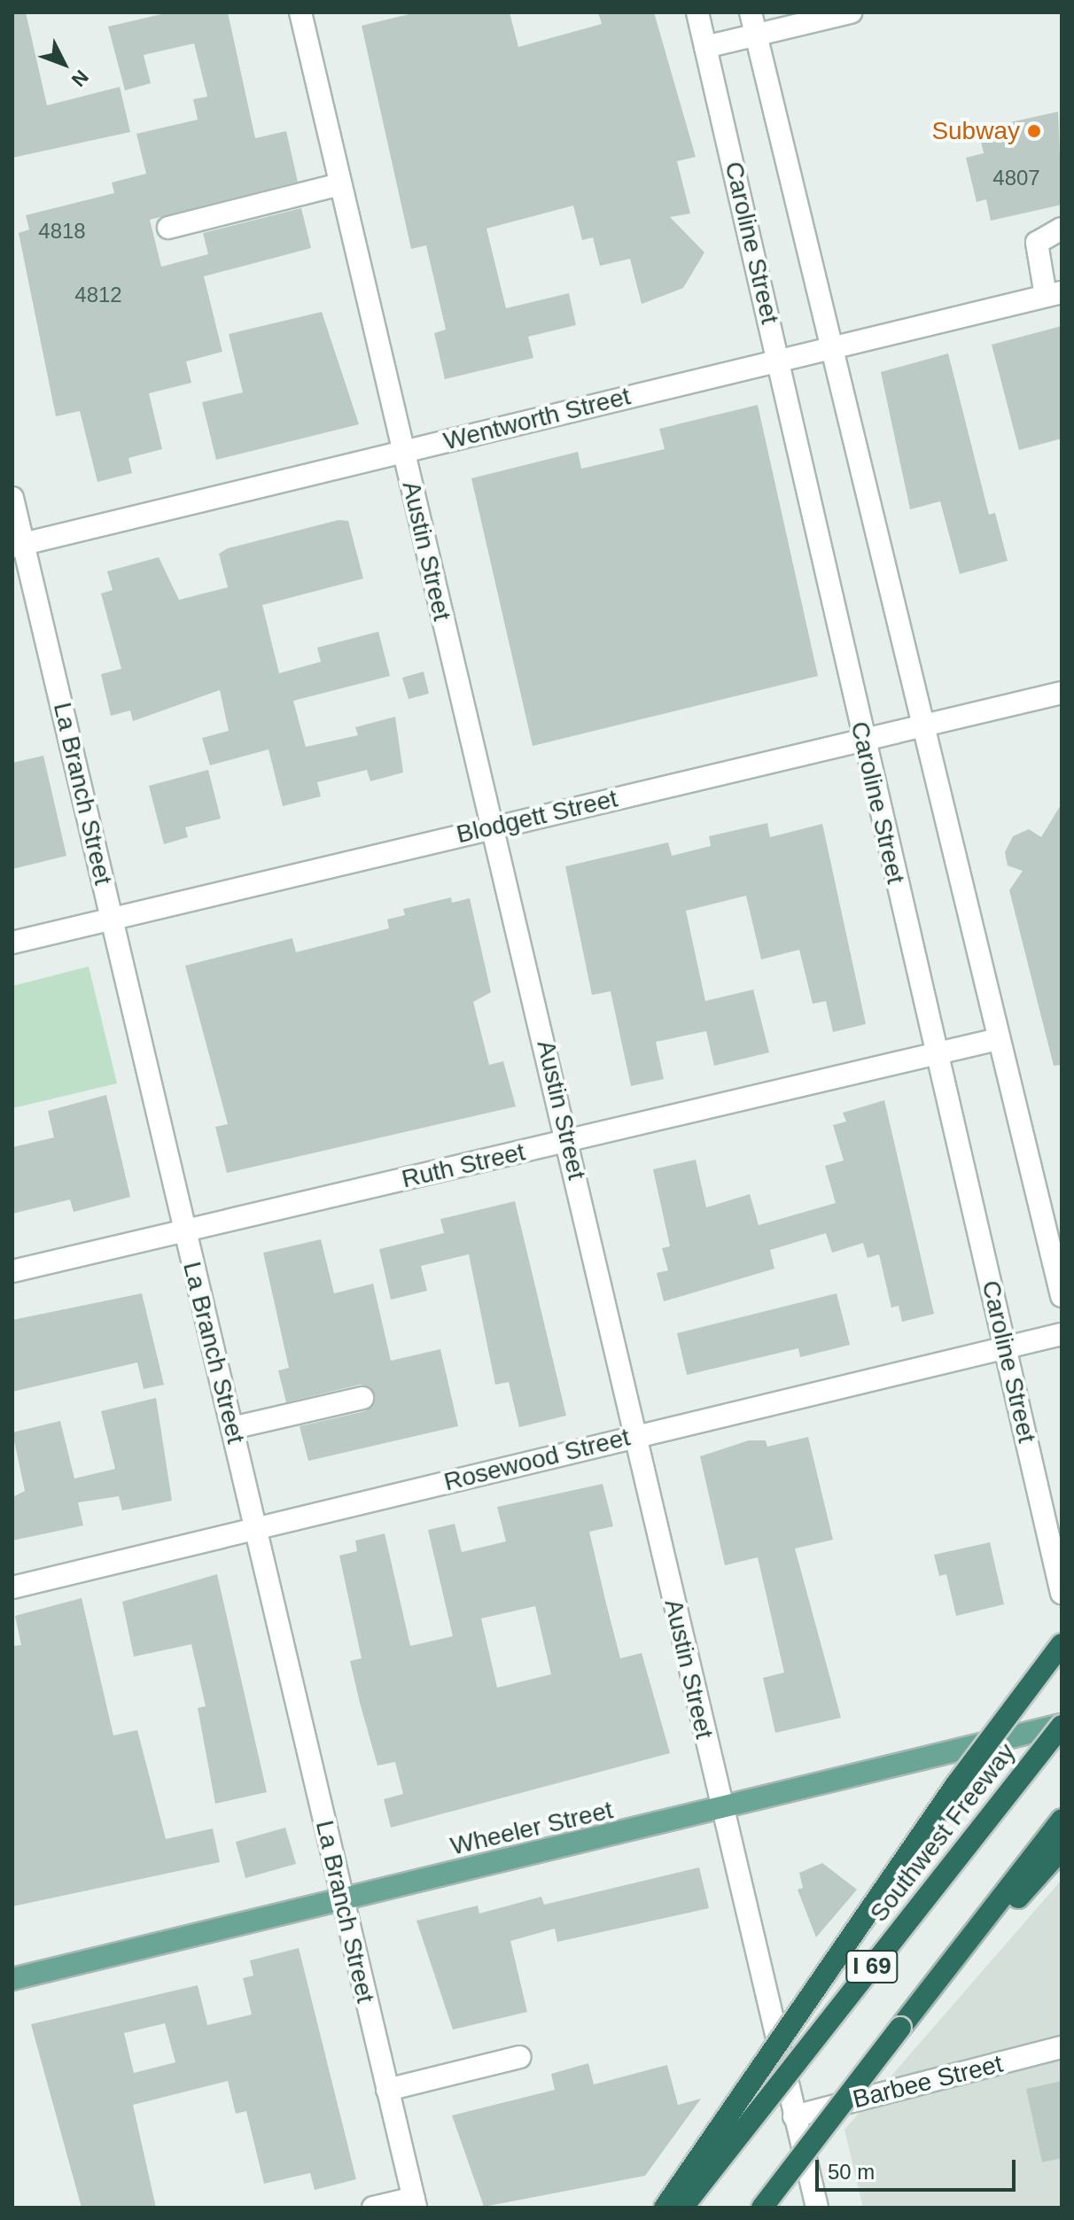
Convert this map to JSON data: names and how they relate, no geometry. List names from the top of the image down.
{
  "streets": {
    "highway": ["Southwest Freeway", "I 69"],
    "main road": ["Wheeler Street"],
    "street": [
      "Caroline Street",
      "Wentworth Street",
      "Austin Street",
      "La Branch Street",
      "Blodgett Street",
      "Ruth Street",
      "Rosewood Street",
      "Barbee Street"
    ]
  },
  "crossings": [
    ["Caroline Street", "Wentworth Street"],
    ["Caroline Street", "Blodgett Street"],
    ["Caroline Street", "Ruth Street"],
    ["Caroline Street", "Rosewood Street"],
    ["Wentworth Street", "Austin Street"],
    ["Wentworth Street", "La Branch Street"],
    ["Austin Street", "Blodgett Street"],
    ["Austin Street", "Ruth Street"],
    ["Austin Street", "Rosewood Street"],
    ["Austin Street", "Wheeler Street"],
    ["Austin Street", "Barbee Street"],
    ["La Branch Street", "Blodgett Street"],
    ["La Branch Street", "Ruth Street"],
    ["La Branch Street", "Rosewood Street"],
    ["La Branch Street", "Wheeler Street"],
    ["Wheeler Street", "Southwest Freeway"]
  ],
  "places": ["Subway"],
  "house_numbers": ["4807", "4818", "4812"],
  "scale_bar": "50 m",
  "north": "bottom right"
}
